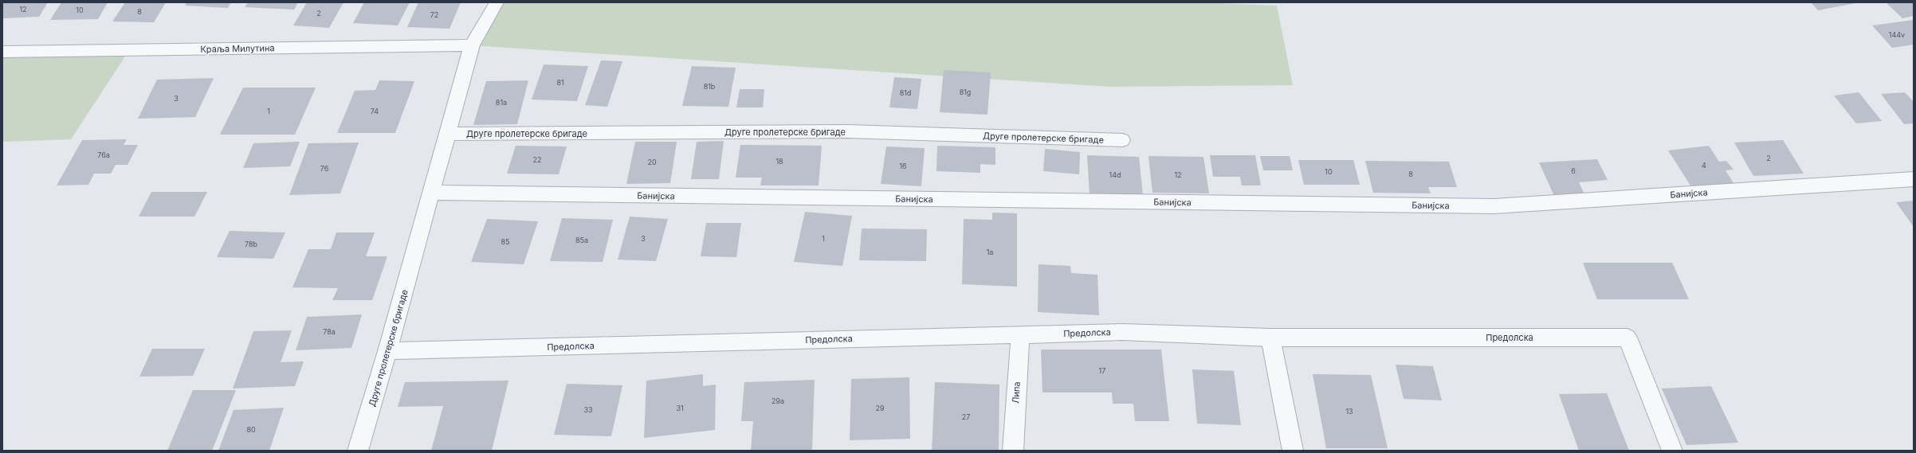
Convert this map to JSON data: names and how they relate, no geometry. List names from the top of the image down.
{
  "streets": {
    "street": [
      "Краља Милутина",
      "Друге пролетерске бригаде",
      "Банијска",
      "Предолска",
      "Липа"
    ]
  },
  "crossings": [
    ["Краља Милутина", "Друге пролетерске бригаде"],
    ["Друге пролетерске бригаде", "Банијска"],
    ["Друге пролетерске бригаде", "Предолска"],
    ["Предолска", "Липа"]
  ],
  "house_numbers": [
    "12",
    "10",
    "8",
    "2",
    "72",
    "144v",
    "81",
    "81b",
    "81g",
    "81d",
    "3",
    "81a",
    "1",
    "74",
    "76a",
    "2",
    "22",
    "18",
    "20",
    "4",
    "16",
    "76",
    "6",
    "10",
    "8",
    "14d",
    "12",
    "3",
    "1",
    "85a",
    "85",
    "78b",
    "1a",
    "78a",
    "17",
    "29a",
    "31",
    "29",
    "33",
    "13",
    "27",
    "80"
  ]
}
